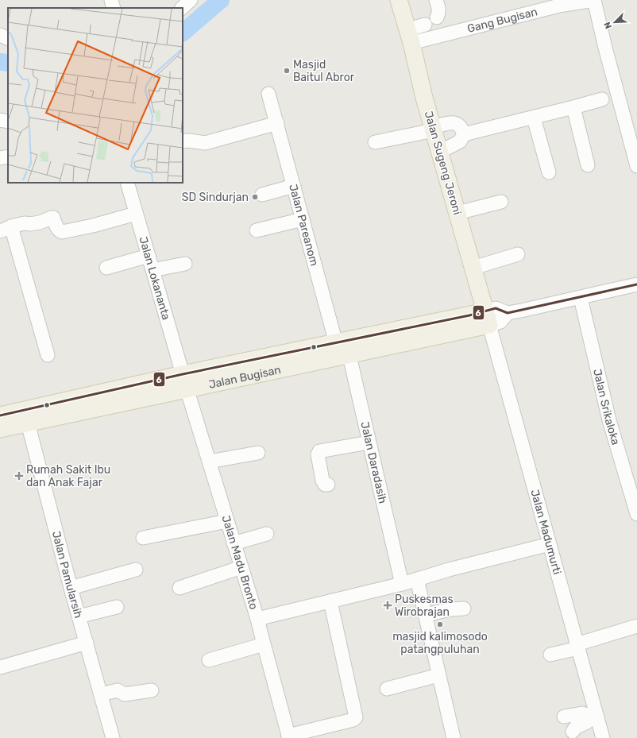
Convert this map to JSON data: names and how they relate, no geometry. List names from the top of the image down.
{
  "streets": {
    "main road": ["Jalan Sugeng Jeroni", "Jalan Bugisan"],
    "street": [
      "Gang Bugisan",
      "Jalan Pareanom",
      "Jalan Lokananta",
      "Jalan Srikaloka",
      "Jalan Daradasih",
      "Jalan Madumurti",
      "Jalan Madu Bronto",
      "Jalan Pamularsih"
    ]
  },
  "crossings": [
    ["Gang Bugisan", "Jalan Sugeng Jeroni"],
    ["Jalan Sugeng Jeroni", "Jalan Bugisan"],
    ["Jalan Sugeng Jeroni", "Jalan Madumurti"],
    ["Jalan Pareanom", "Jalan Bugisan"],
    ["Jalan Pareanom", "Jalan Daradasih"],
    ["Jalan Lokananta", "Jalan Bugisan"],
    ["Jalan Lokananta", "Jalan Madu Bronto"],
    ["Jalan Bugisan", "Jalan Daradasih"],
    ["Jalan Bugisan", "Jalan Madumurti"],
    ["Jalan Bugisan", "Jalan Madu Bronto"],
    ["Jalan Bugisan", "Jalan Pamularsih"]
  ],
  "places": {
    "other": ["Masjid Baitul Abror", "SD Sindurjan", "masjid kalimosodo patangpuluhan"],
    "health": ["Rumah Sakit Ibu dan Anak Fajar", "Puskesmas Wirobrajan"]
  },
  "lines": ["transit line 6"],
  "north": "bottom left"
}
